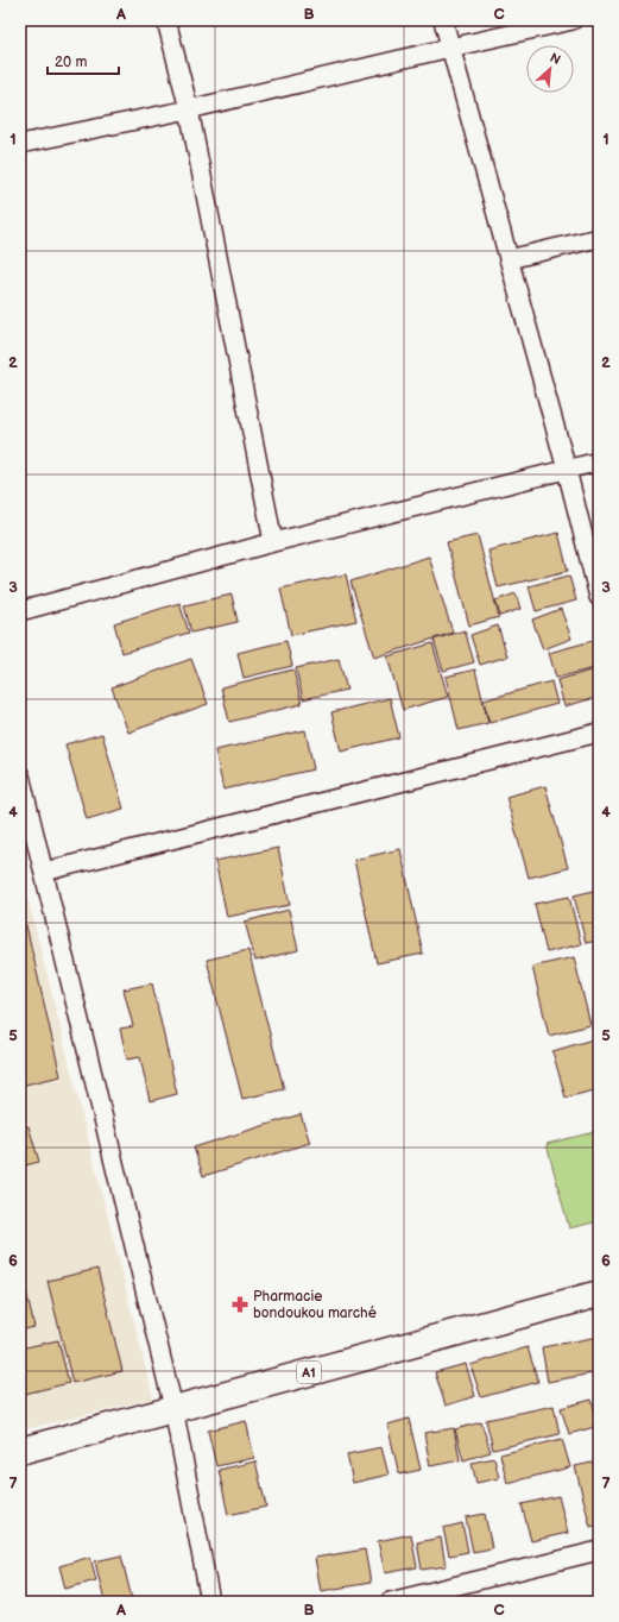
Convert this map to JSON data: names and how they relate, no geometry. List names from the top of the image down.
{
  "streets": {
    "main road": ["A1"]
  },
  "places": {
    "pharmacy": ["Pharmacie bondoukou marché"]
  },
  "scale_bar": "20 m",
  "north": "top right",
  "grid": {
    "columns": ["A", "B", "C"],
    "rows": [
      "1",
      "2",
      "3",
      "4",
      "5",
      "6",
      "7"
    ]
  }
}
